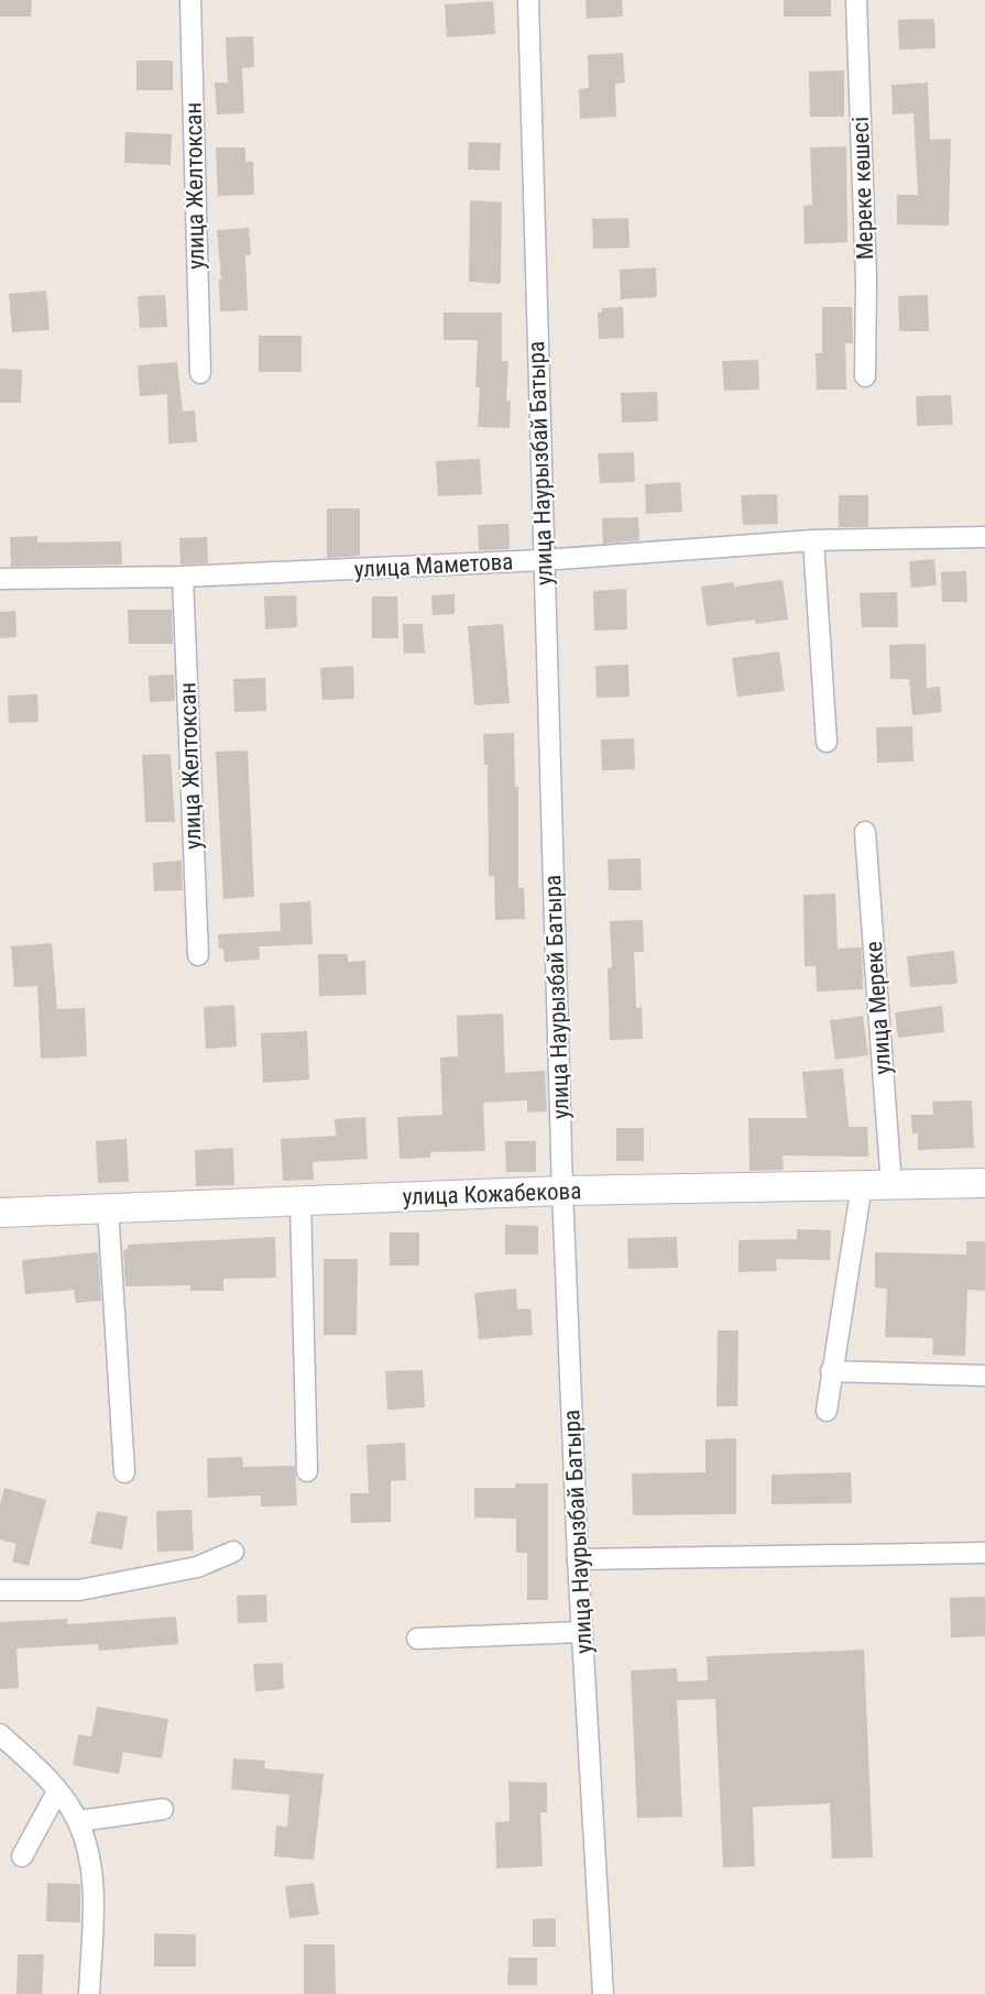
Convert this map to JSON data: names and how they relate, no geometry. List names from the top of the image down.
{
  "streets": {
    "main road": ["улица Кожабекова"],
    "street": [
      "улица Желтоксан",
      "Мереке көшесі",
      "улица Наурызбай Батыра",
      "улица Маметова",
      "улица Мереке"
    ]
  },
  "crossings": [
    ["улица Желтоксан", "улица Маметова"],
    ["улица Наурызбай Батыра", "улица Маметова"],
    ["улица Наурызбай Батыра", "улица Кожабекова"],
    ["улица Мереке", "улица Кожабекова"]
  ]
}
